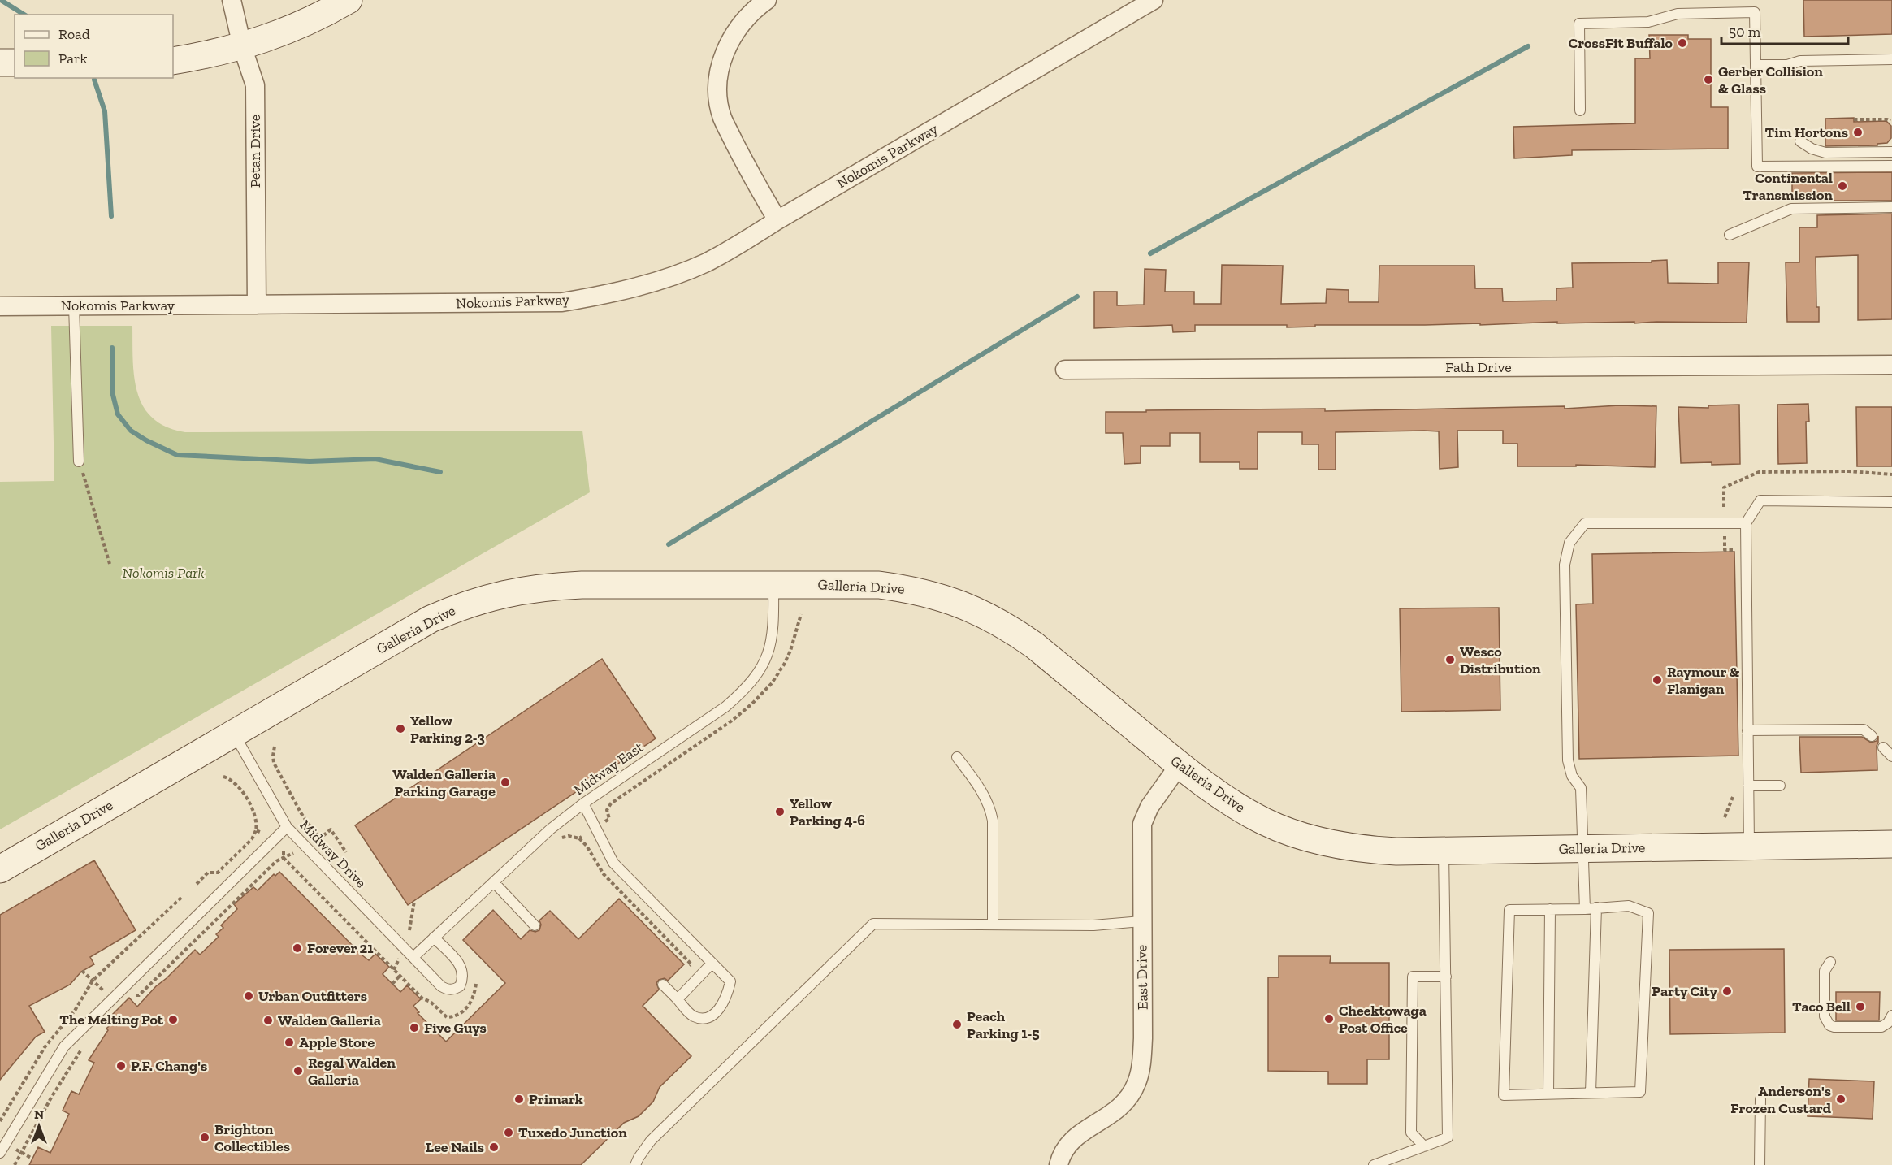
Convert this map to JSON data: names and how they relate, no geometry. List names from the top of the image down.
{
  "streets": {
    "street": [
      "Petan Drive",
      "Nokomis Parkway",
      "Fath Drive",
      "Galleria Drive",
      "East Drive"
    ],
    "lane": ["Midway East", "Midway Drive"]
  },
  "crossings": [
    ["Petan Drive", "Nokomis Parkway"],
    ["Galleria Drive", "Midway East"],
    ["Galleria Drive", "Midway Drive"],
    ["Galleria Drive", "East Drive"],
    ["Midway East", "Midway Drive"]
  ],
  "parks": ["Nokomis Park"],
  "places": [
    "CrossFit Buffalo",
    "Gerber Collision & Glass",
    "Tim Hortons",
    "Continental Transmission",
    "Wesco Distribution",
    "Raymour & Flanigan",
    "Yellow Parking 2-3",
    "Walden Galleria Parking Garage",
    "Yellow Parking 4-6",
    "Forever 21",
    "Party City",
    "Urban Outfitters",
    "Taco Bell",
    "Cheektowaga Post Office",
    "The Melting Pot",
    "Walden Galleria",
    "Peach Parking 1-5",
    "Five Guys",
    "Apple Store",
    "P.F. Chang's",
    "Regal Walden Galleria",
    "Primark",
    "Anderson's Frozen Custard",
    "Tuxedo Junction",
    "Brighton Collectibles",
    "Lee Nails"
  ],
  "legend": ["Road", "Park"],
  "scale_bar": "50 m",
  "north": "top"
}
